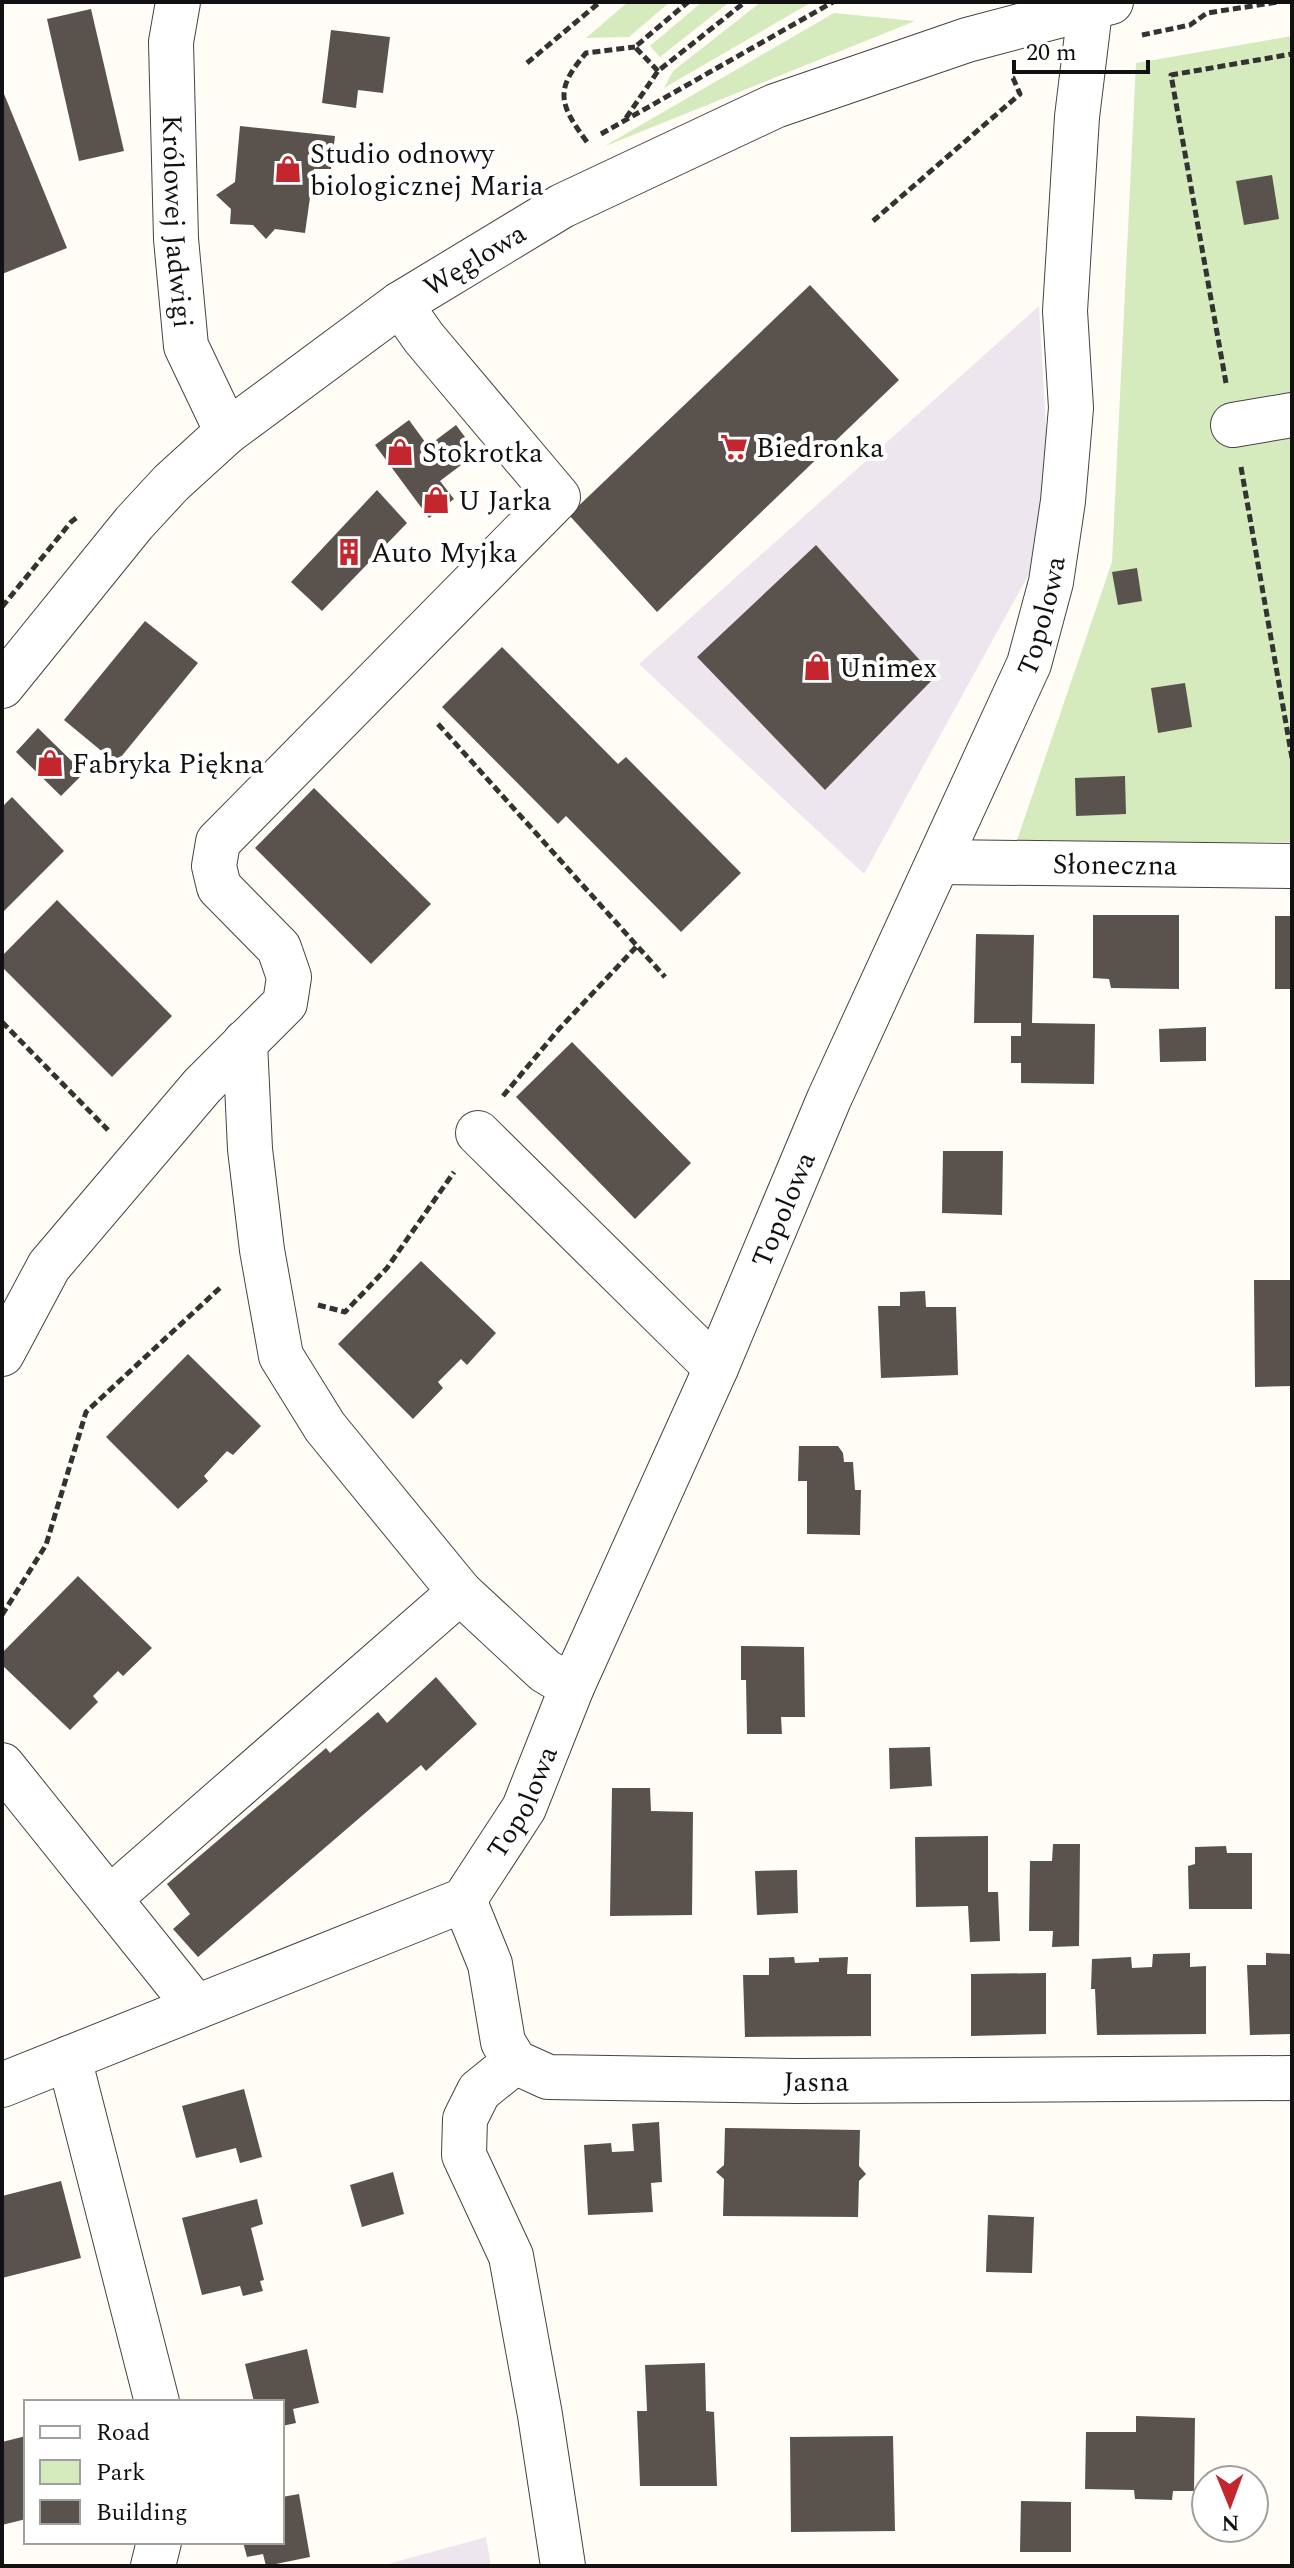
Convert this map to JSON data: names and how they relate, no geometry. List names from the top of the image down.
{
  "streets": {
    "street": [
      "Królowej Jadwigi",
      "Węglowa",
      "Topolowa",
      "Słoneczna",
      "Jasna"
    ]
  },
  "crossings": [
    ["Królowej Jadwigi", "Węglowa"],
    ["Węglowa", "Topolowa"],
    ["Topolowa", "Słoneczna"]
  ],
  "places": {
    "shop": [
      "Studio odnowy biologicznej Maria",
      "Stokrotka",
      "U Jarka",
      "Unimex",
      "Fabryka Piękna"
    ],
    "supermarket": ["Biedronka"],
    "building": ["Auto Myjka"]
  },
  "legend": ["Road", "Park", "Building"],
  "scale_bar": "20 m",
  "north": "bottom"
}
